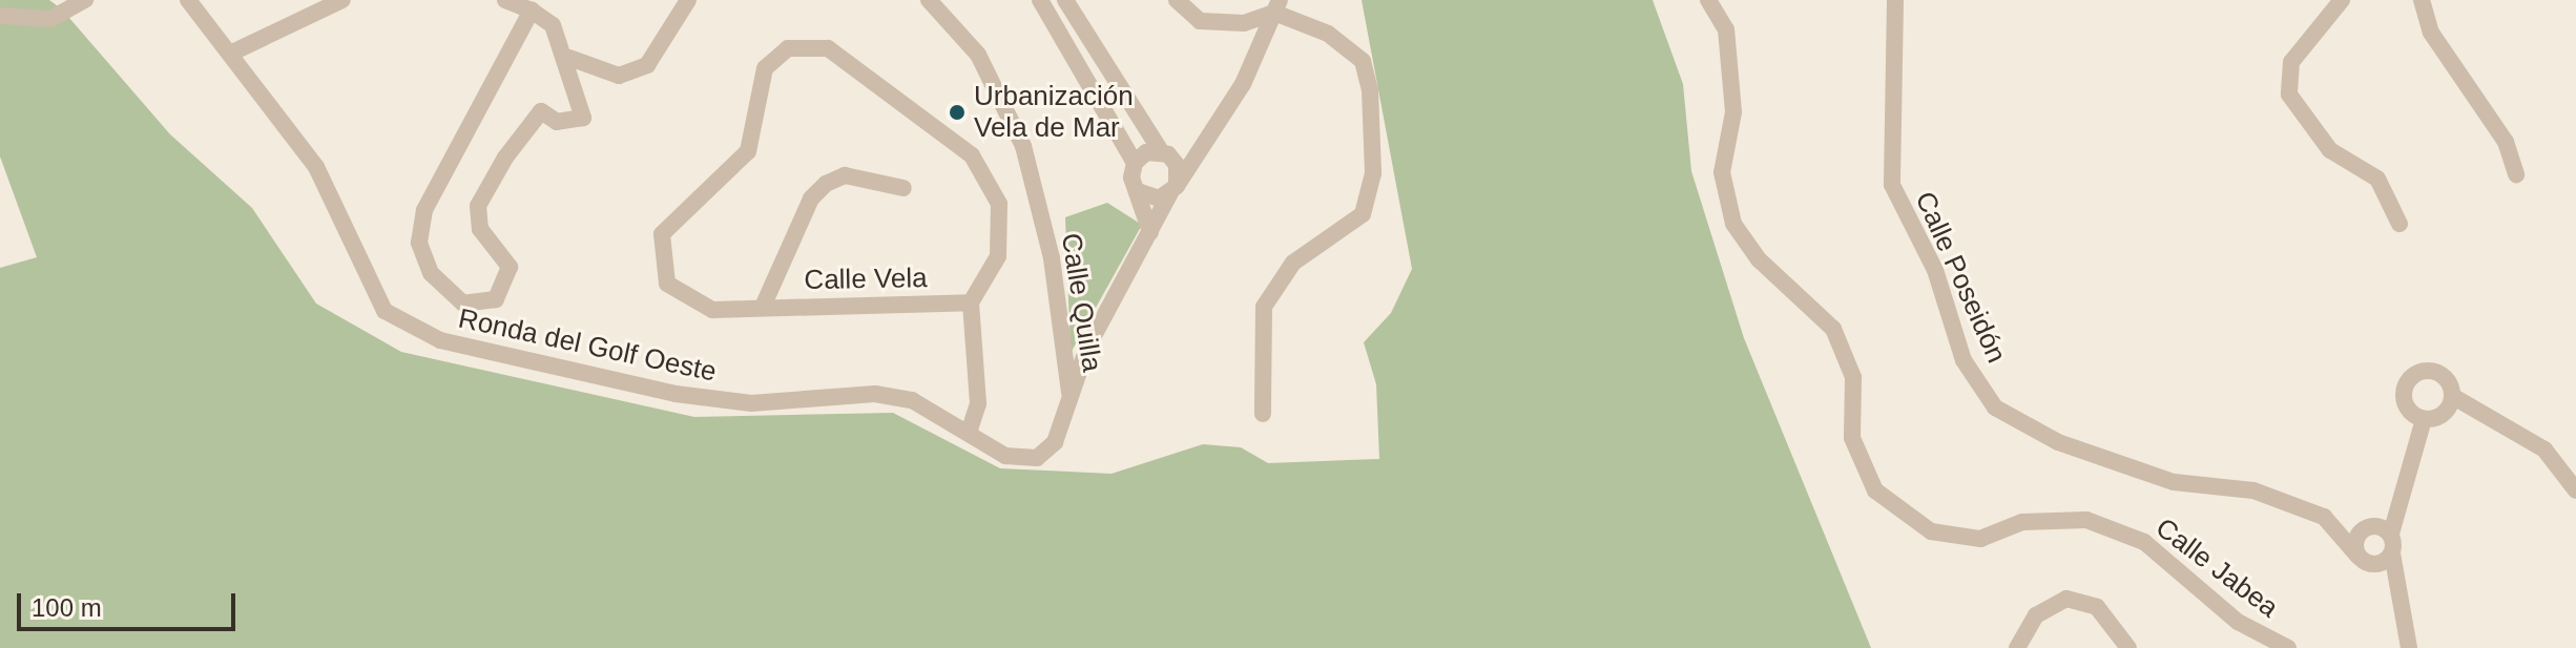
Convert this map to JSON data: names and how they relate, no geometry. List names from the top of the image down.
{
  "streets": {
    "street": [
      "Calle Poseidón",
      "Calle Vela",
      "Calle Quilla",
      "Ronda del Golf Oeste",
      "Calle Jabea"
    ]
  },
  "crossings": [
    ["Calle Quilla", "Ronda del Golf Oeste"]
  ],
  "places": ["Urbanización Vela de Mar"],
  "scale_bar": "100 m"
}
